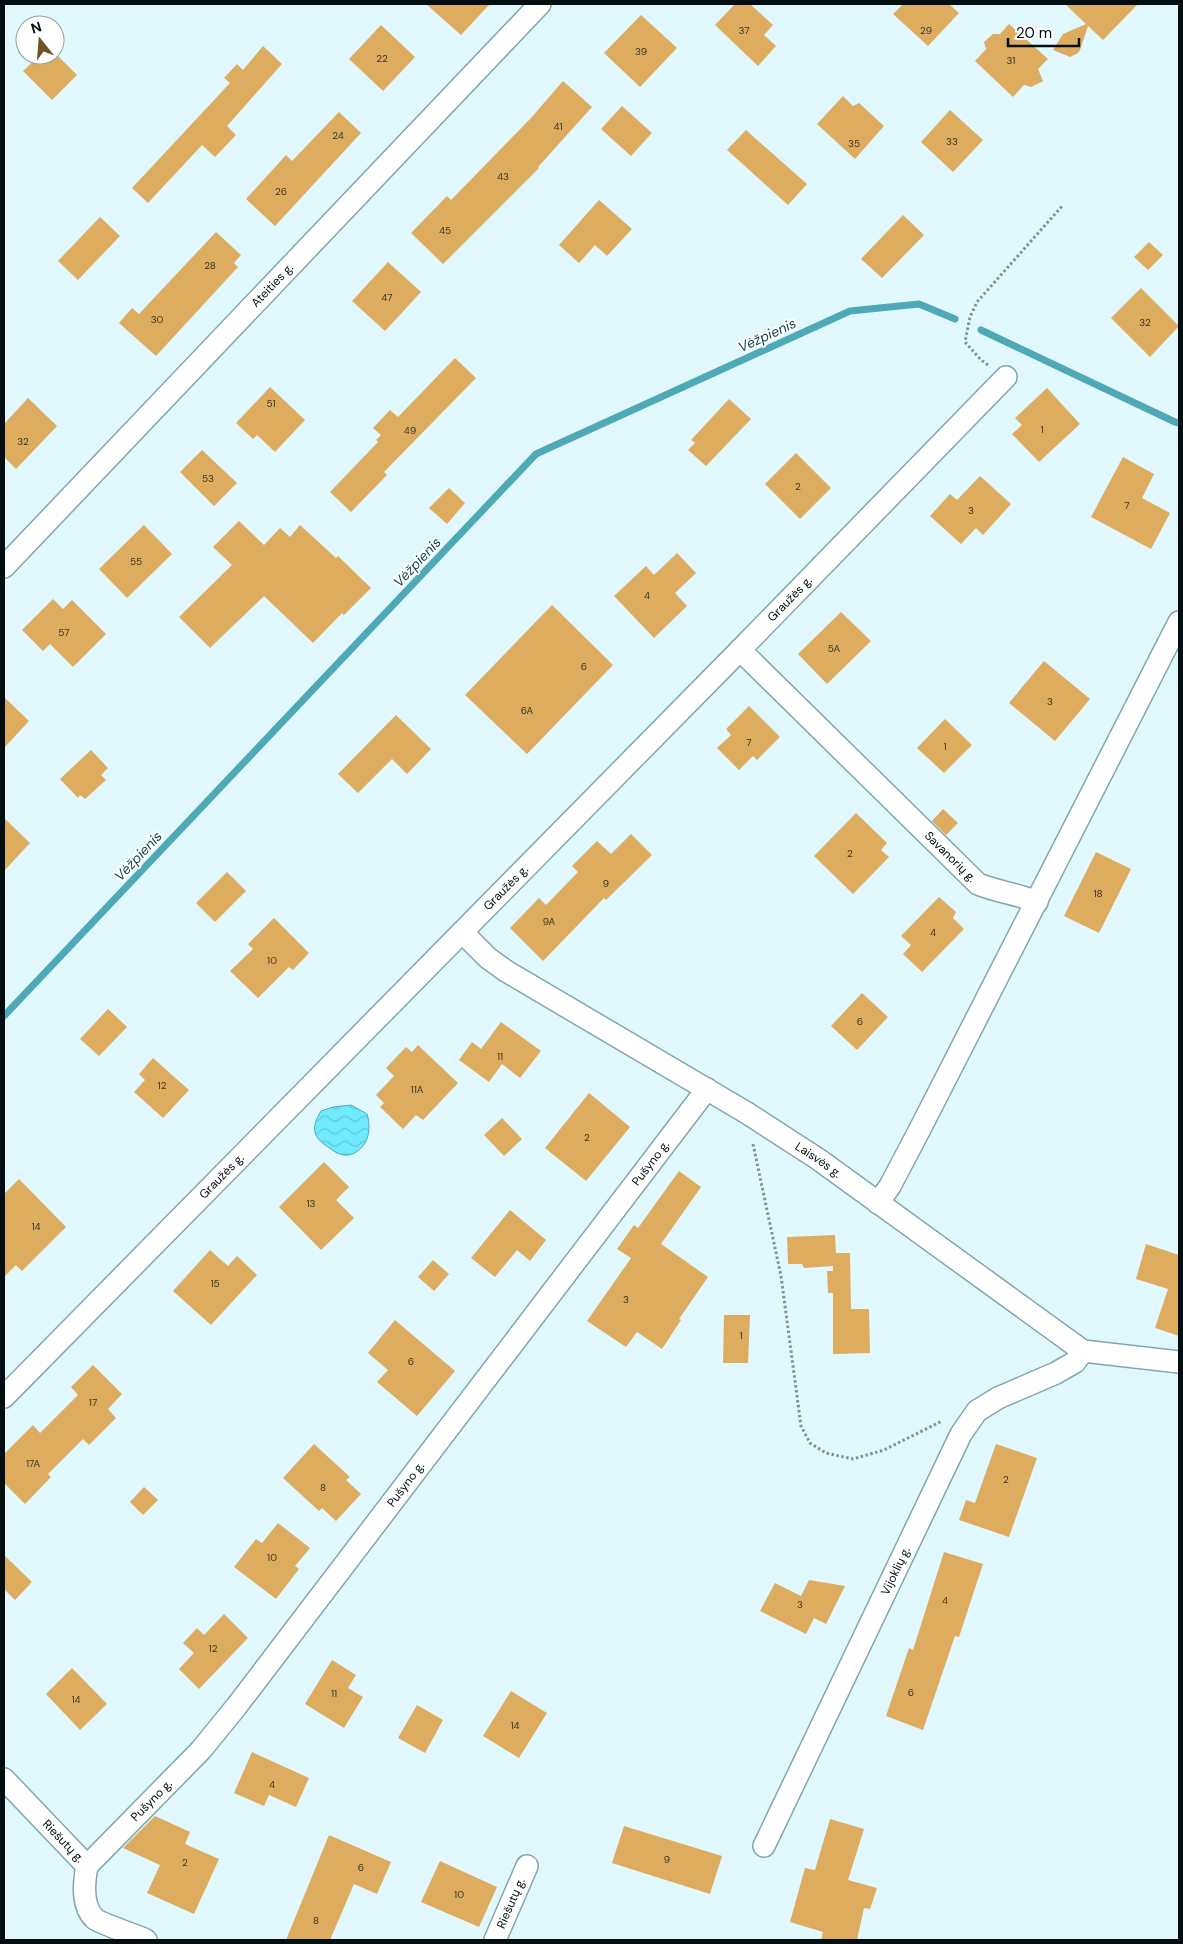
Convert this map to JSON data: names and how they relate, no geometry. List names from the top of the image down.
{
  "streets": {
    "street": [
      "Ateities g.",
      "Graužės g.",
      "Savanorių g.",
      "Laisvės g.",
      "Pušyno g.",
      "Vijoklių g.",
      "Riešutų g."
    ]
  },
  "crossings": [
    ["Graužės g.", "Savanorių g."],
    ["Graužės g.", "Laisvės g."],
    ["Laisvės g.", "Pušyno g."],
    ["Laisvės g.", "Vijoklių g."],
    ["Pušyno g.", "Riešutų g."]
  ],
  "water": ["Vėžpienis"],
  "house_numbers": [
    "37",
    "29",
    "39",
    "22",
    "31",
    "41",
    "24",
    "33",
    "35",
    "43",
    "26",
    "45",
    "28",
    "47",
    "30",
    "32",
    "51",
    "1",
    "49",
    "32",
    "53",
    "2",
    "7",
    "3",
    "55",
    "4",
    "57",
    "5A",
    "6",
    "3",
    "6A",
    "7",
    "1",
    "2",
    "9",
    "18",
    "9A",
    "4",
    "10",
    "6",
    "11",
    "12",
    "11A",
    "2",
    "13",
    "14",
    "15",
    "3",
    "1",
    "6",
    "17",
    "17A",
    "2",
    "8",
    "10",
    "4",
    "3",
    "12",
    "6",
    "11",
    "14",
    "14",
    "4",
    "9",
    "2",
    "6",
    "10",
    "8"
  ],
  "scale_bar": "20 m",
  "north": "top"
}
